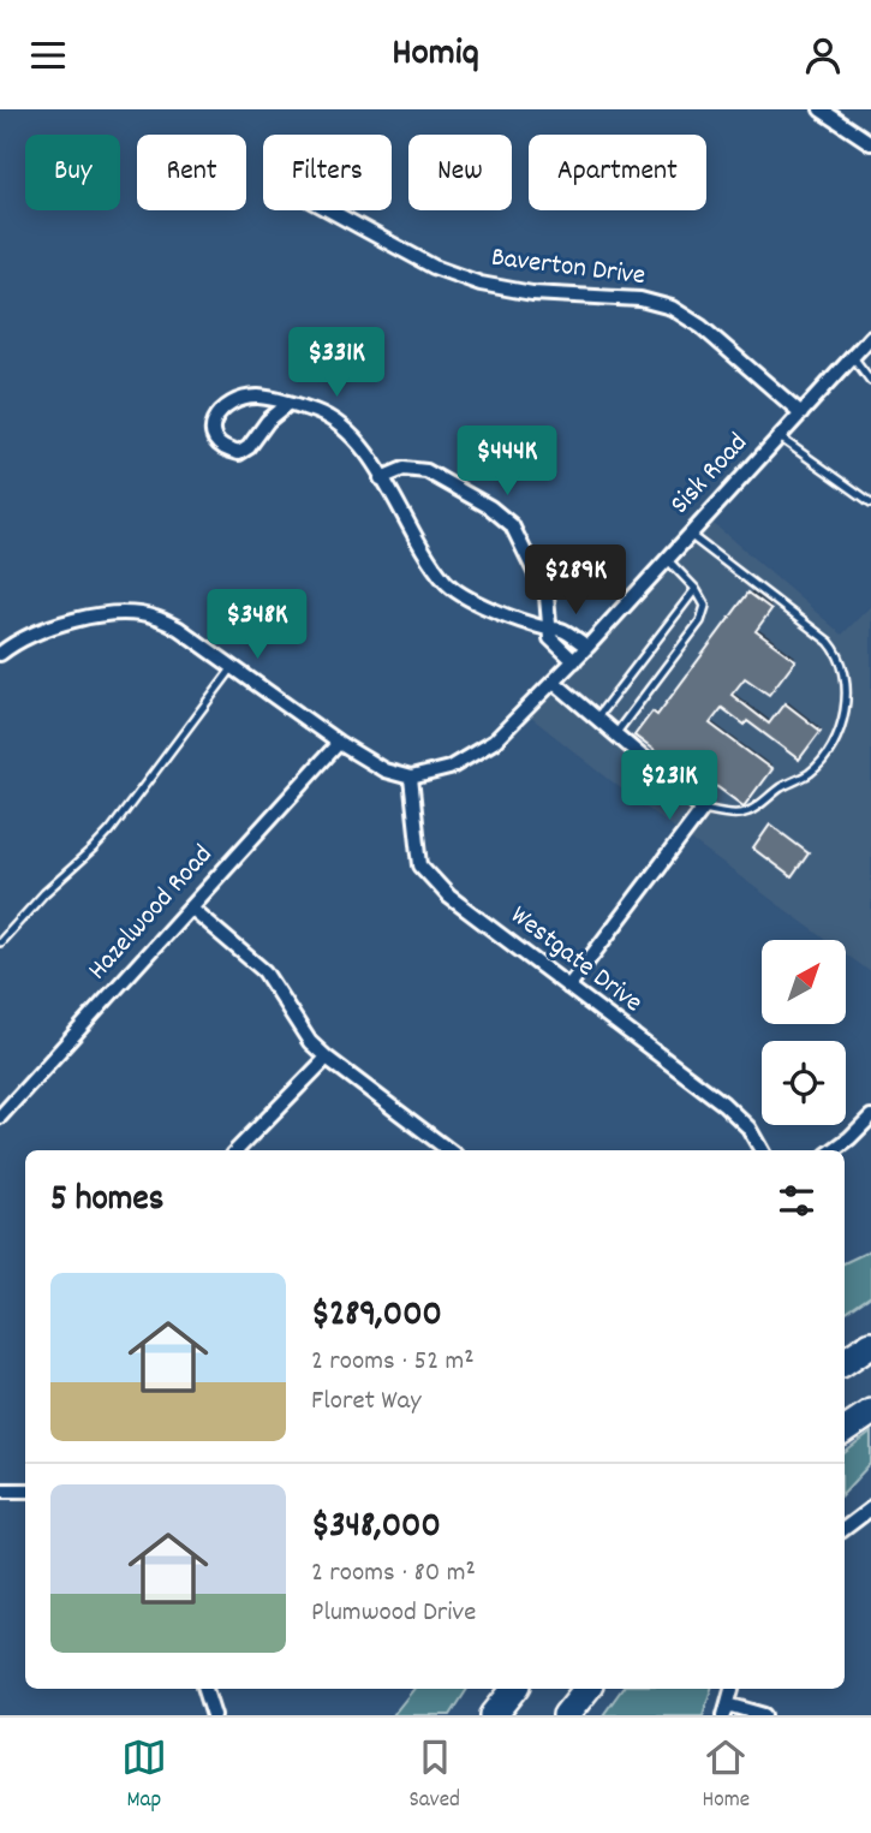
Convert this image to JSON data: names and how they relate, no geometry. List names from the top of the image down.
{
  "streets": {
    "street": [
      "Baverton Drive",
      "Sisk Road",
      "Hazelwood Road",
      "Westgate Drive"
    ]
  },
  "crossings": [
    ["Baverton Drive", "Sisk Road"],
    ["Sisk Road", "Westgate Drive"]
  ],
  "north": "top right",
  "page": {
    "header": "Homiq",
    "chip": [
      "Buy",
      "Rent",
      "Filters",
      "New",
      "Apartment"
    ],
    "price": [
      "$331K",
      "$444K",
      "$289K",
      "$348K",
      "$231K"
    ],
    "heading": "5 homes",
    "list": [
      {
        "name": "$289,000",
        "note": "2 rooms · 52 m² · Floret Way"
      },
      {
        "name": "$348,000",
        "note": "2 rooms · 80 m² · Plumwood Drive"
      }
    ],
    "tabs": ["Map", "Saved", "Home"]
  }
}
